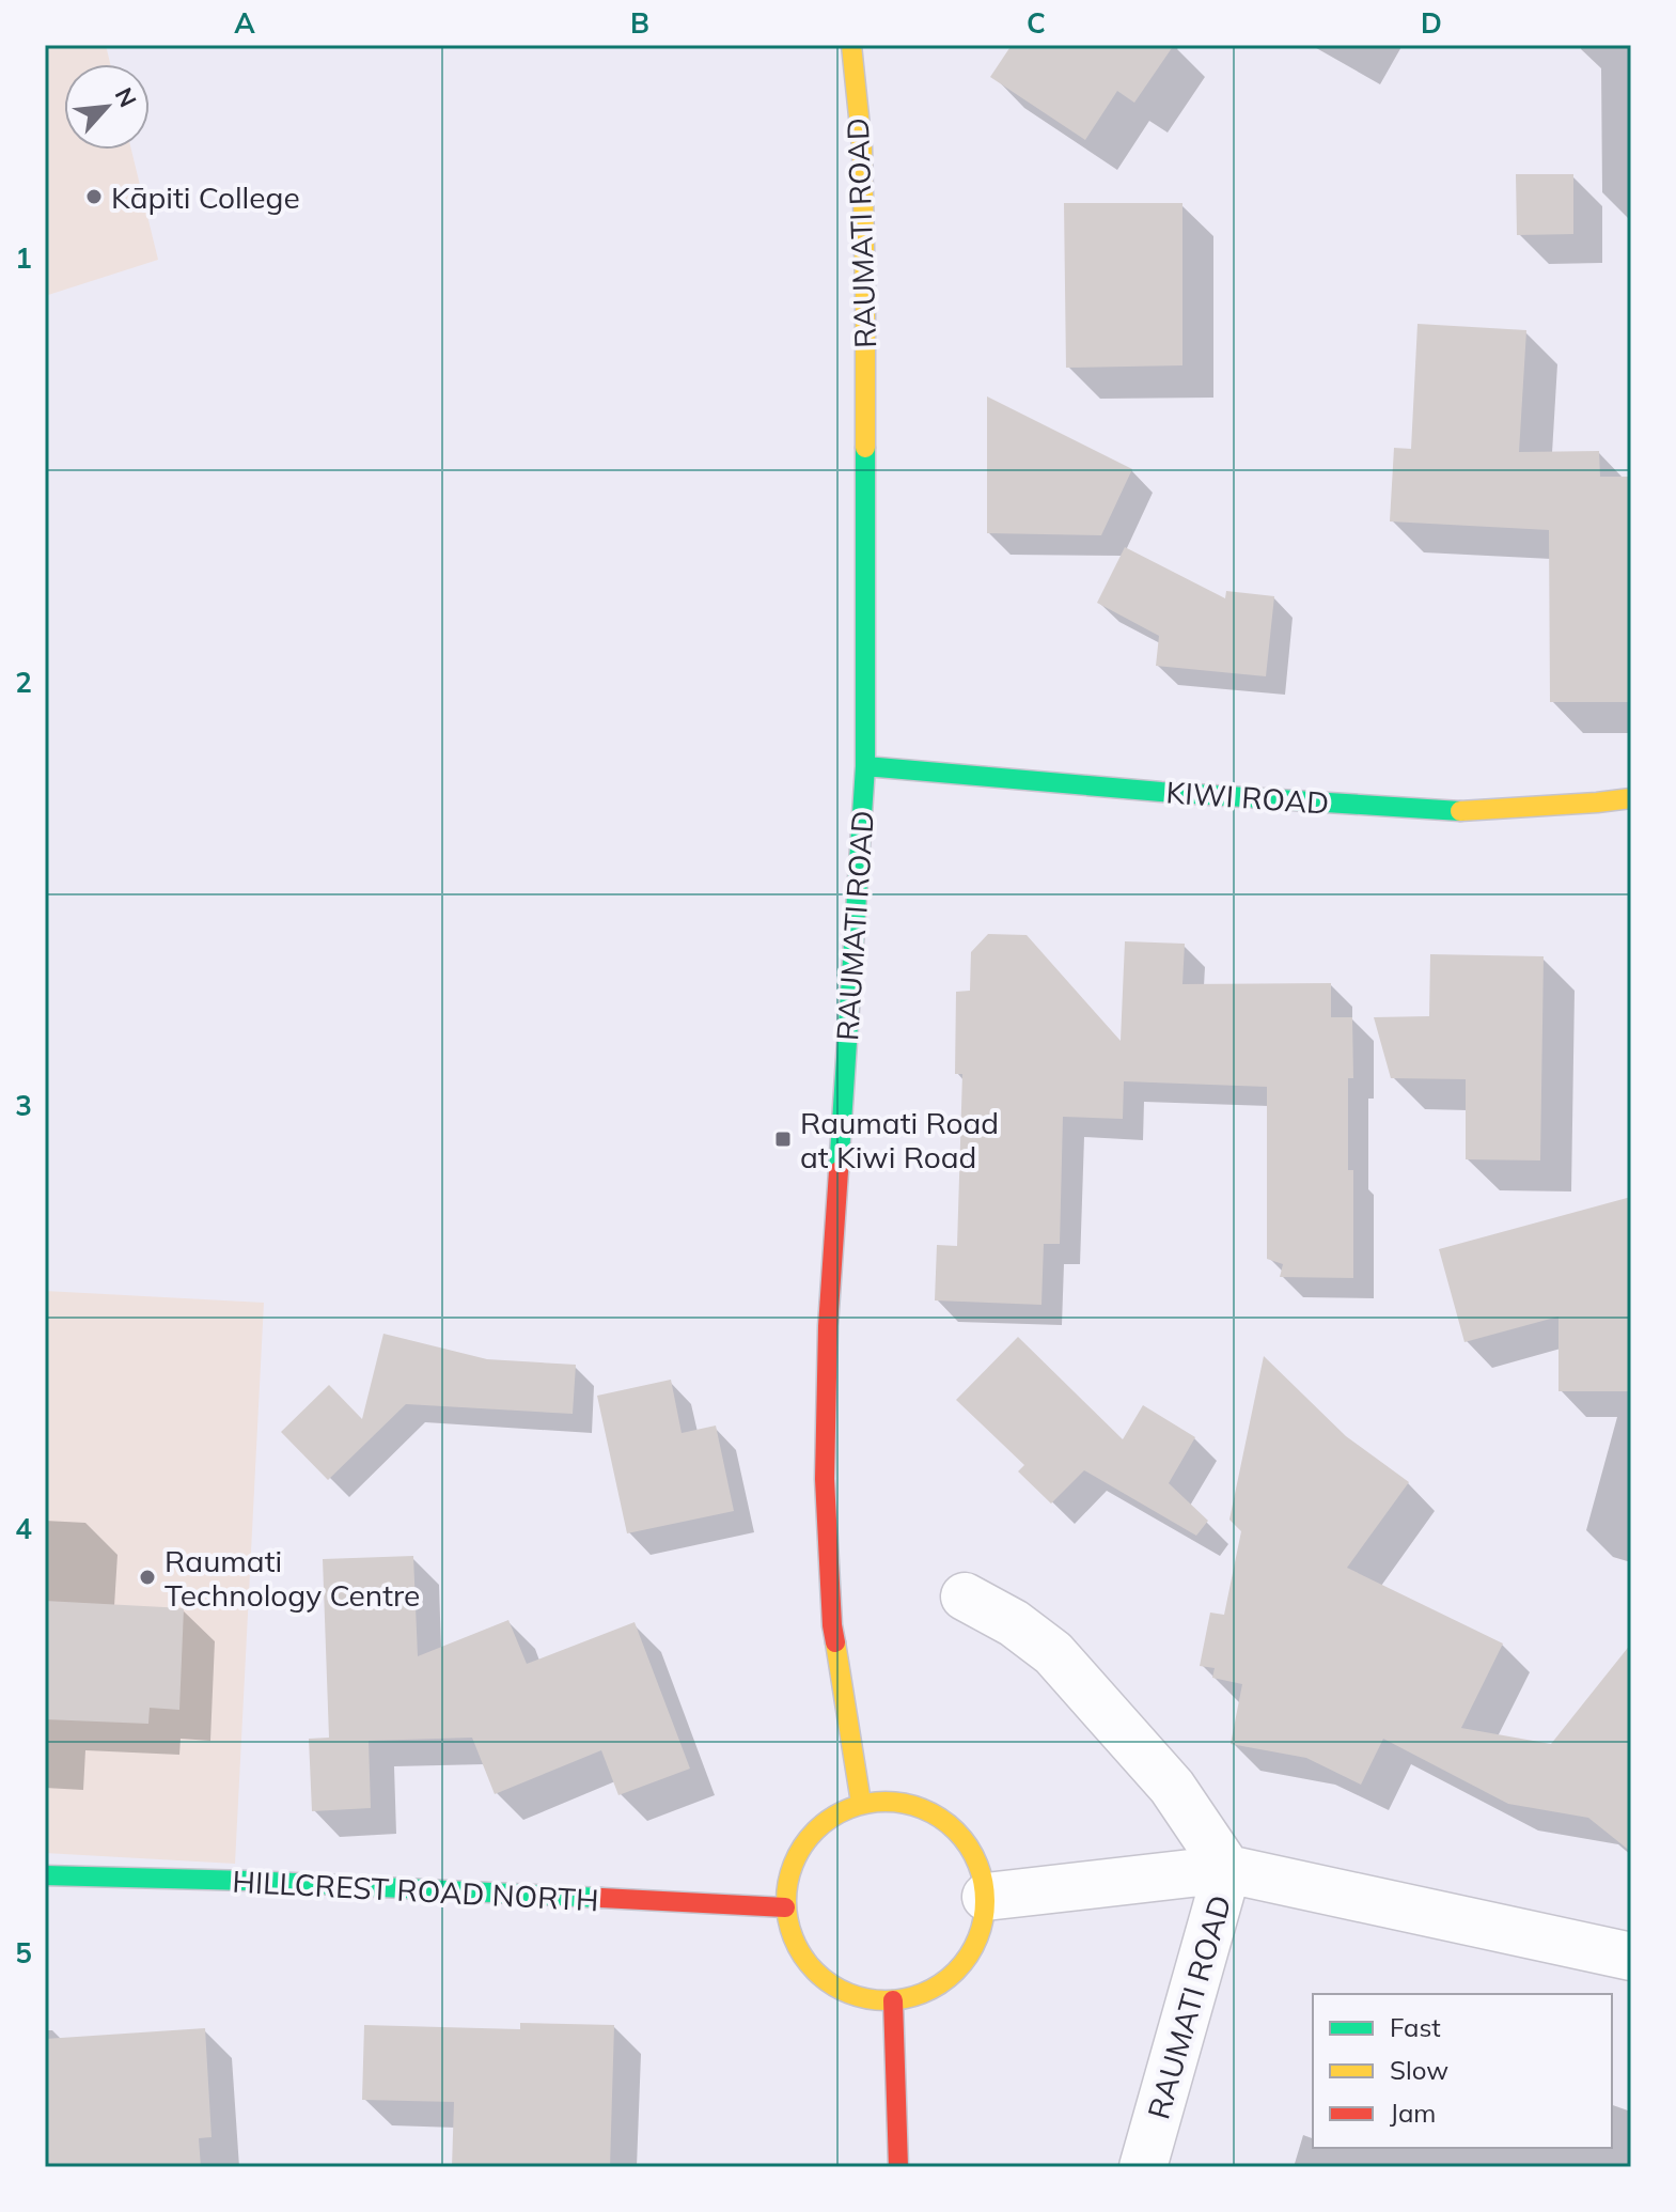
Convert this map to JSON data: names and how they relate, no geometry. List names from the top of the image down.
{
  "streets": {
    "main road": ["RAUMATI ROAD", "KIWI ROAD", "HILLCREST ROAD NORTH"]
  },
  "crossings": [
    ["RAUMATI ROAD", "KIWI ROAD"],
    ["RAUMATI ROAD", "HILLCREST ROAD NORTH"]
  ],
  "places": {
    "other": ["Kāpiti College", "Raumati Technology Centre"],
    "transit": ["Raumati Road at Kiwi Road"]
  },
  "legend": ["Fast", "Slow", "Jam"],
  "north": "top right",
  "grid": {
    "columns": [
      "A",
      "B",
      "C",
      "D"
    ],
    "rows": [
      "1",
      "2",
      "3",
      "4",
      "5"
    ]
  }
}
